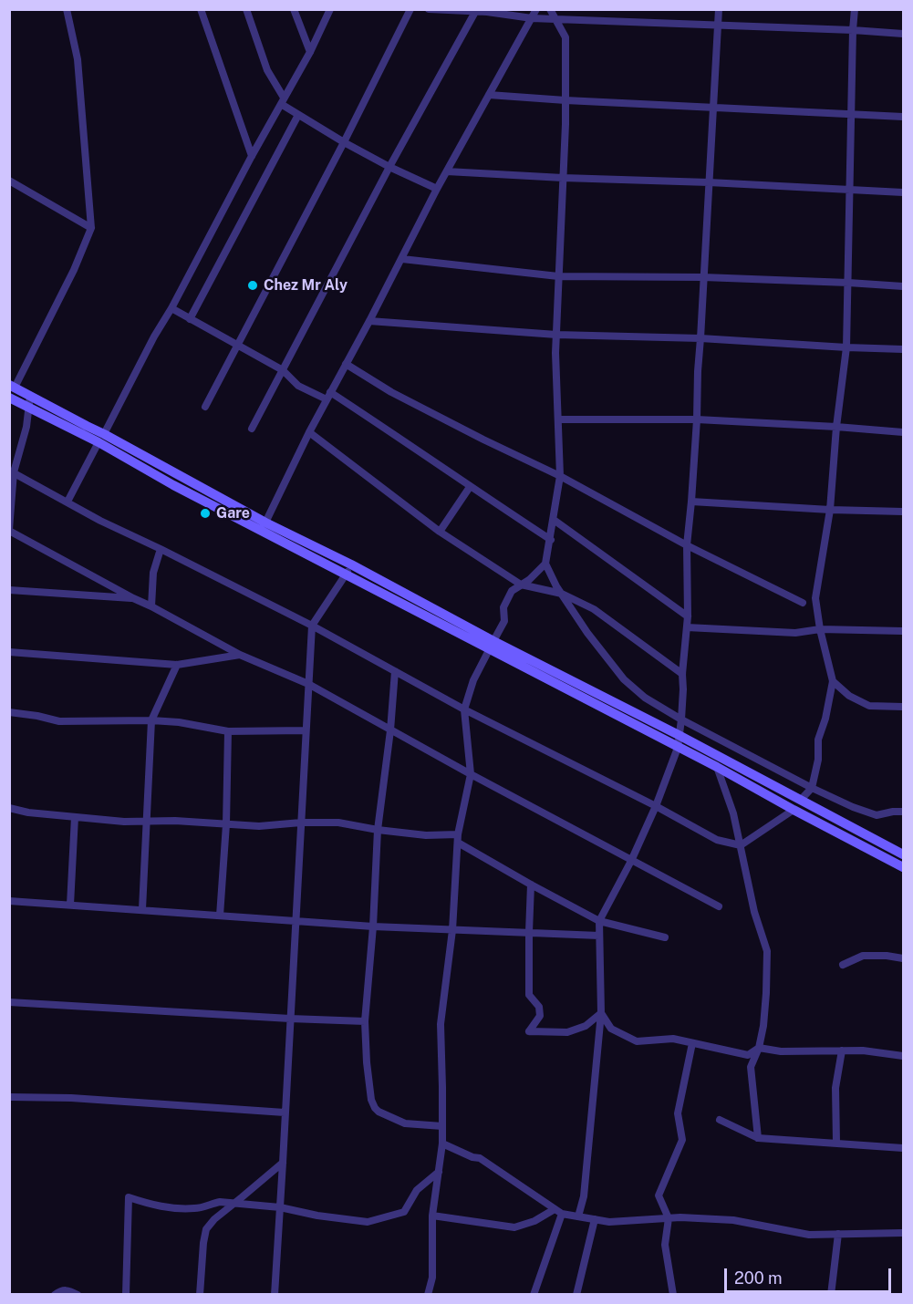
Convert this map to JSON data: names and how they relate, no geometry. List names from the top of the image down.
{
  "places": ["Chez Mr Aly", "Gare"],
  "scale_bar": "200 m"
}
